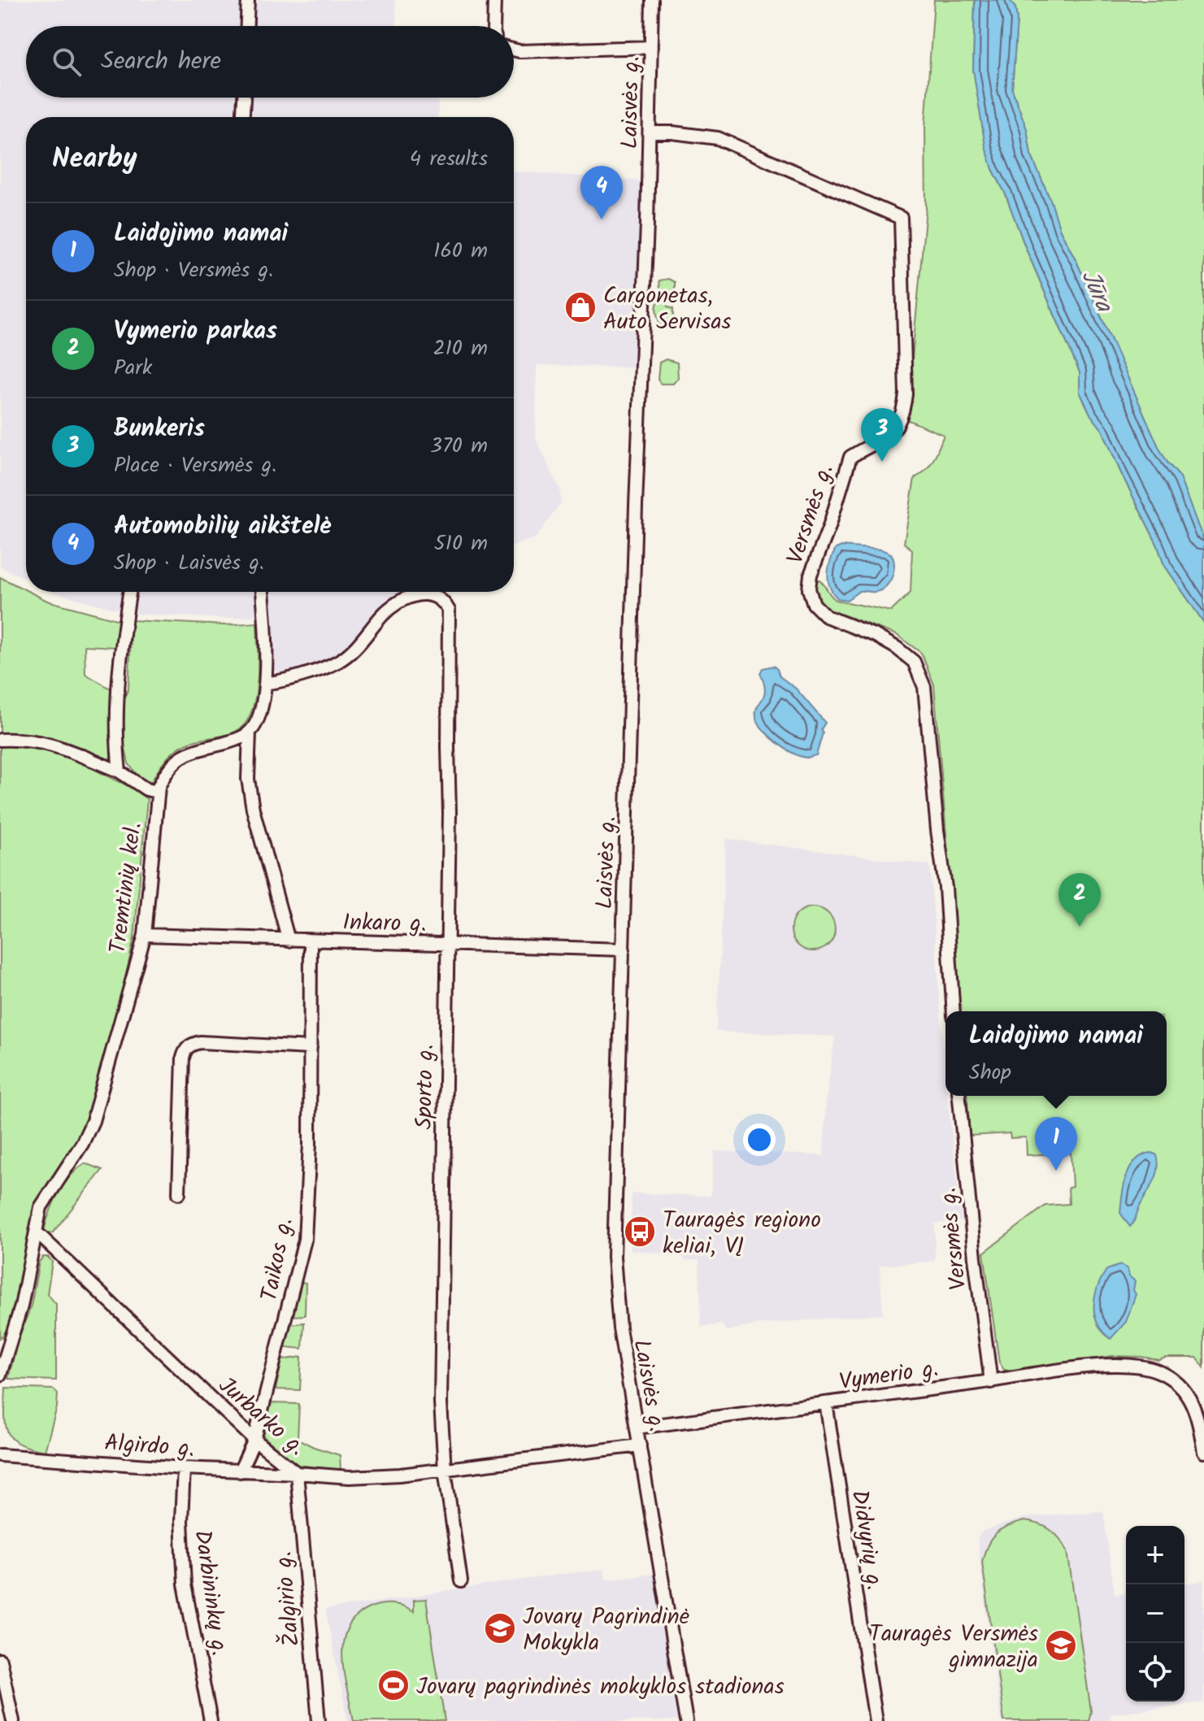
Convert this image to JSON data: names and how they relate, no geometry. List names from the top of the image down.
{
  "streets": {
    "street": [
      "Laisvės g.",
      "Versmės g.",
      "Tremtinių kel.",
      "Inkaro g.",
      "Sporto g.",
      "Taikos g.",
      "Vymerio g.",
      "Jurbarko g.",
      "Algirdo g.",
      "Didvyrių g.",
      "Darbininkų g.",
      "Žalgirio g."
    ]
  },
  "crossings": [
    ["Laisvės g.", "Versmės g."],
    ["Laisvės g.", "Inkaro g."],
    ["Laisvės g.", "Vymerio g."],
    ["Laisvės g.", "Jurbarko g."],
    ["Versmės g.", "Vymerio g."],
    ["Tremtinių kel.", "Inkaro g."],
    ["Tremtinių kel.", "Jurbarko g."],
    ["Inkaro g.", "Sporto g."],
    ["Inkaro g.", "Taikos g."],
    ["Sporto g.", "Jurbarko g."],
    ["Taikos g.", "Jurbarko g."],
    ["Taikos g.", "Algirdo g."],
    ["Vymerio g.", "Didvyrių g."],
    ["Jurbarko g.", "Algirdo g."],
    ["Jurbarko g.", "Žalgirio g."],
    ["Algirdo g.", "Darbininkų g."],
    ["Algirdo g.", "Žalgirio g."]
  ],
  "water": ["Jūra"],
  "places": {
    "shop": ["Cargonetas, Auto Servisas"],
    "bus stop": ["Tauragės regiono keliai, VĮ"],
    "school or university": ["Jovarų Pagrindinė Mokykla", "Tauragės Versmės gimnazija"],
    "sports": ["Jovarų pagrindinės mokyklos stadionas"]
  },
  "page": {
    "search": "Search here",
    "heading": ["Nearby", "4 results"],
    "pins": [
      "4",
      "3",
      "2",
      "1"
    ],
    "list": [
      {
        "mark": "1",
        "name": "Laidojimo namai",
        "note": "Shop · Versmės g.",
        "value": "160 m"
      },
      {
        "mark": "2",
        "name": "Vymerio parkas",
        "note": "Park",
        "value": "210 m"
      },
      {
        "mark": "3",
        "name": "Bunkeris",
        "note": "Place · Versmės g.",
        "value": "370 m"
      },
      {
        "mark": "4",
        "name": "Automobilių aikštelė",
        "note": "Shop · Laisvės g.",
        "value": "510 m"
      }
    ],
    "popup": ["Laidojimo namai", "Shop"],
    "map_buttons": ["+", "−"]
  }
}
